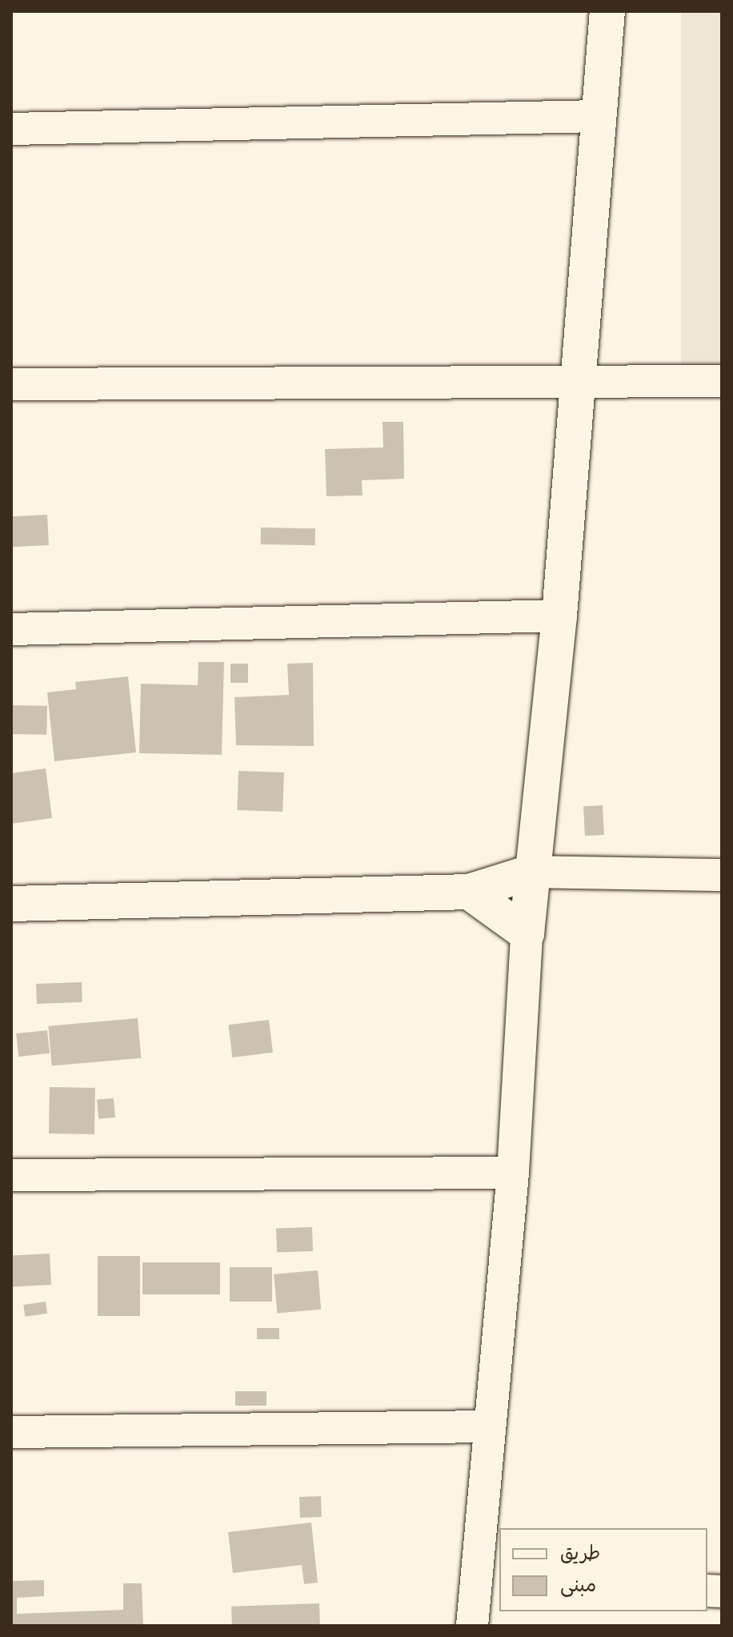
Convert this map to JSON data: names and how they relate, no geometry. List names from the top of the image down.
{
  "legend": ["طريق", "مبنى"]
}
